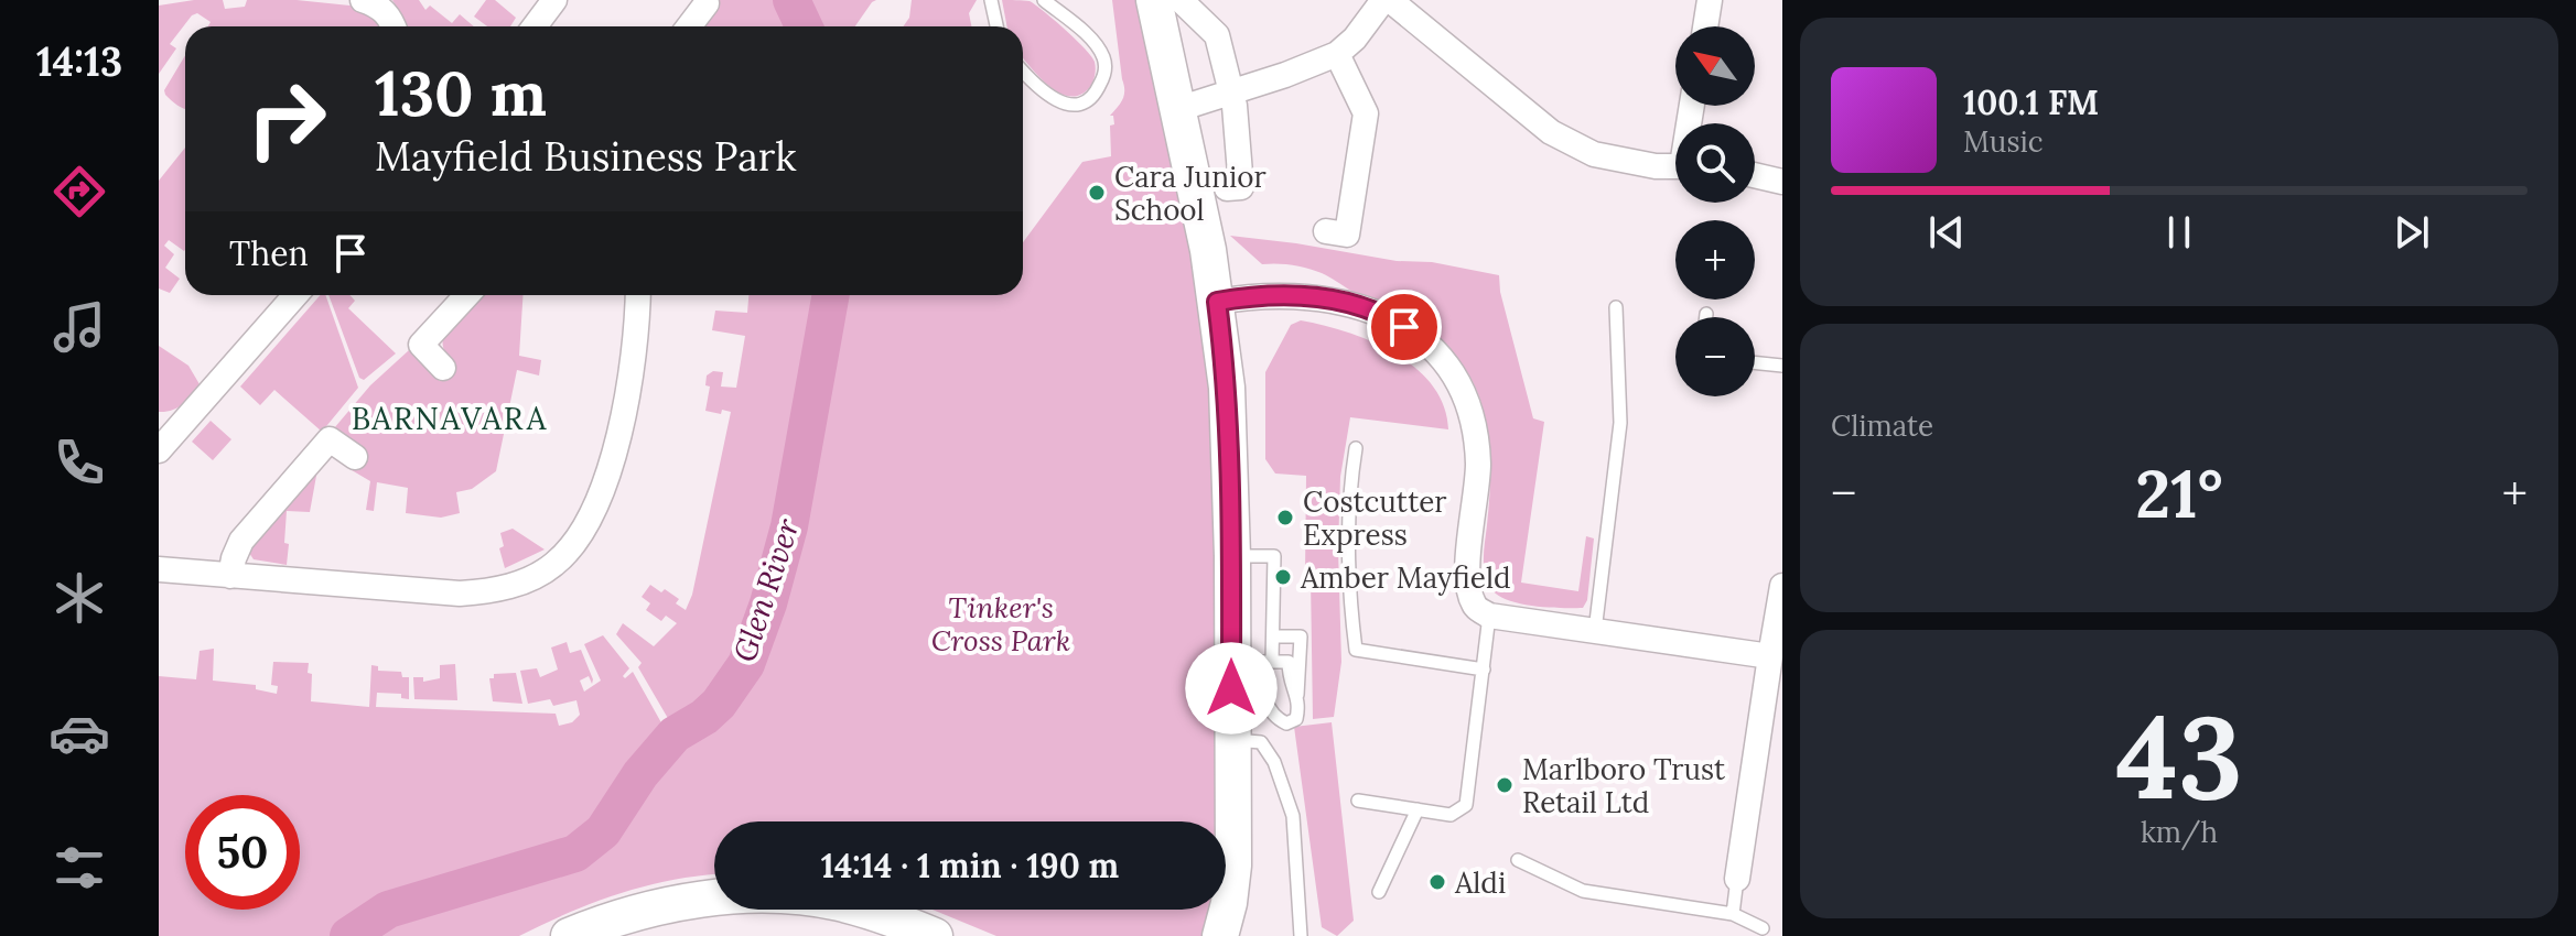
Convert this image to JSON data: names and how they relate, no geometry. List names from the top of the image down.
{
  "districts": ["BARNAVARA"],
  "water": ["Glen River"],
  "parks": ["Tinker's Cross Park"],
  "places": [
    "Cara Junior School",
    "Costcutter Express",
    "Amber Mayfield",
    "Marlboro Trust Retail Ltd",
    "Aldi"
  ],
  "north": "top left",
  "page": {
    "tabs": "14:13",
    "map_buttons": ["+", "−"],
    "turn": ["130 m", "Mayfield Business Park"],
    "song": ["100.1 FM", "Music"],
    "then": "Then",
    "tile": [
      "Climate",
      ["43", "km/h"]
    ],
    "heat": ["−", "21°", "+"],
    "limit": "50",
    "trip": "14:14 · 1 min · 190 m"
  }
}
